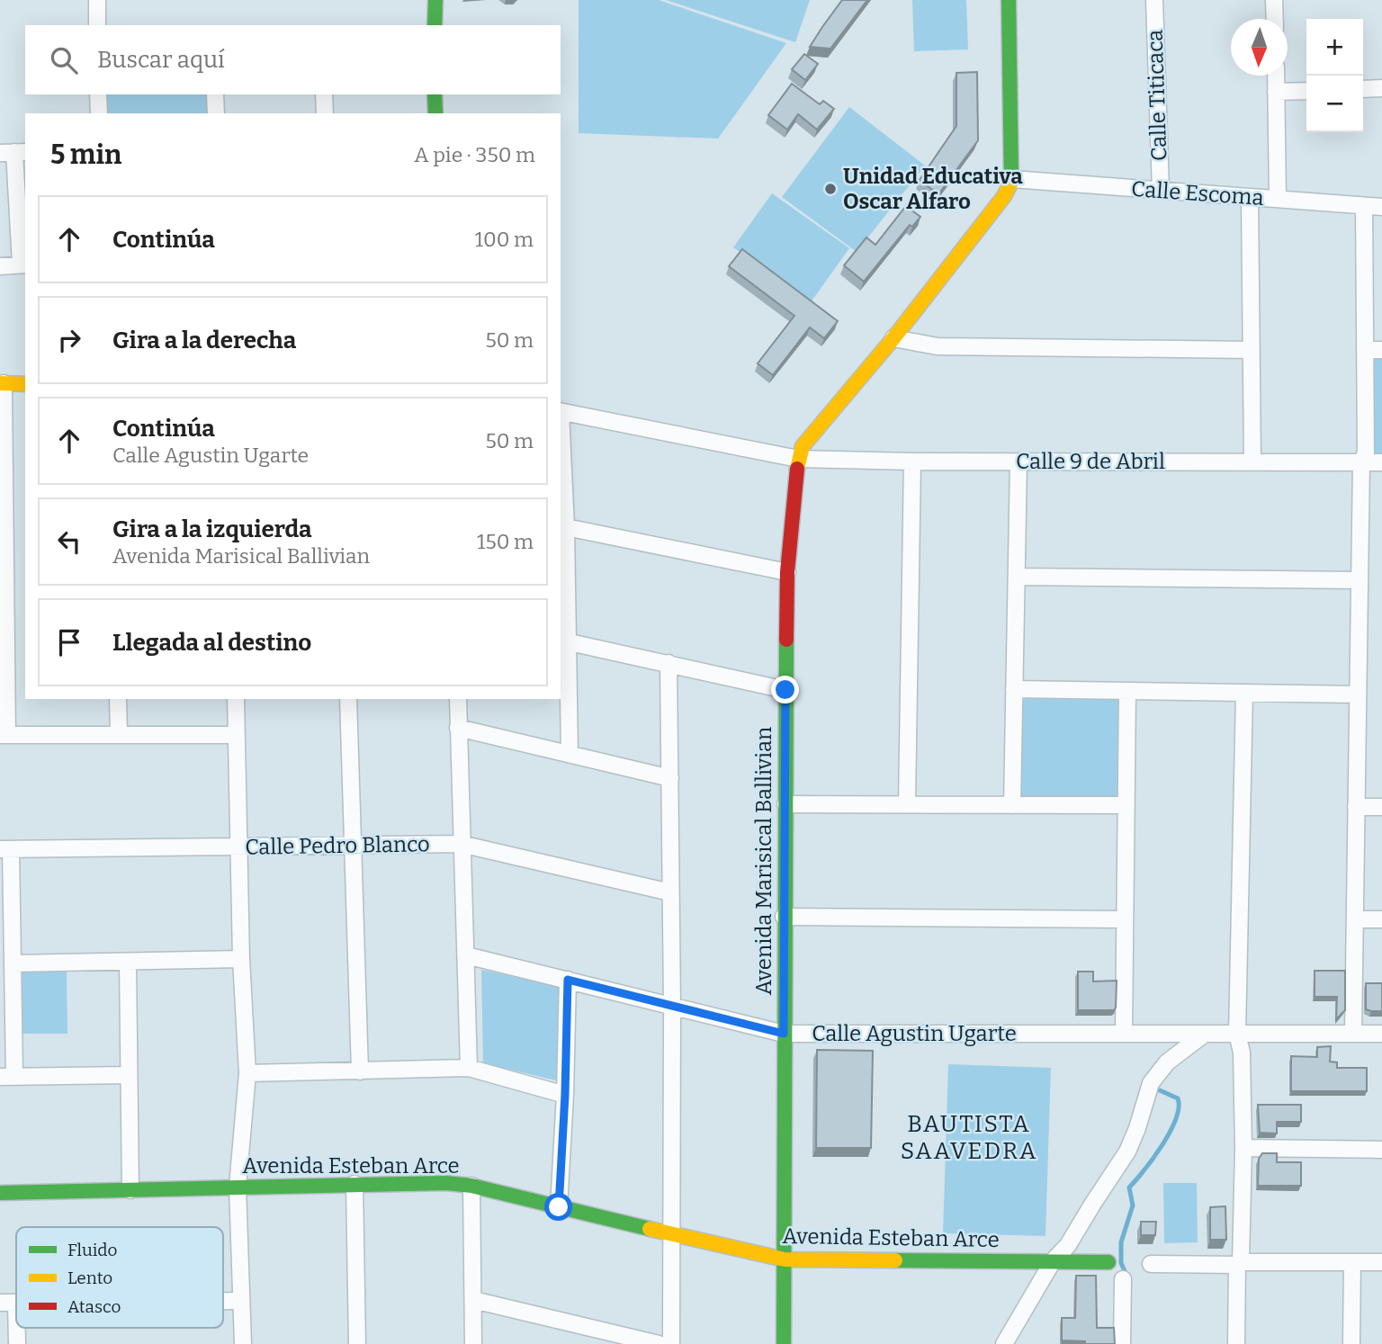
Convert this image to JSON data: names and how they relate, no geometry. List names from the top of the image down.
{
  "streets": {
    "street": [
      "Calle Titicaca",
      "Calle Escoma",
      "Calle 9 de Abril",
      "Calle Pedro Blanco",
      "Avenida Marisical Ballivian",
      "Calle Agustin Ugarte",
      "Avenida Esteban Arce"
    ]
  },
  "crossings": [
    ["Calle Titicaca", "Calle Escoma"],
    ["Calle Escoma", "Avenida Marisical Ballivian"],
    ["Calle 9 de Abril", "Avenida Marisical Ballivian"],
    ["Avenida Marisical Ballivian", "Calle Agustin Ugarte"],
    ["Avenida Marisical Ballivian", "Avenida Esteban Arce"]
  ],
  "districts": ["BAUTISTA SAAVEDRA"],
  "places": ["Unidad Educativa Oscar Alfaro"],
  "legend": ["Fluido", "Lento", "Atasco"],
  "north": "bottom",
  "page": {
    "map_buttons": ["+", "−"],
    "search": "Buscar aquí",
    "heading": ["5 min", "A pie · 350 m"],
    "list": [
      ["Continúa", "100 m"],
      ["Gira a la derecha", "50 m"],
      ["Continúa", "Calle Agustin Ugarte", "50 m"],
      ["Gira a la izquierda", "Avenida Marisical Ballivian", "150 m"],
      "Llegada al destino"
    ]
  }
}
